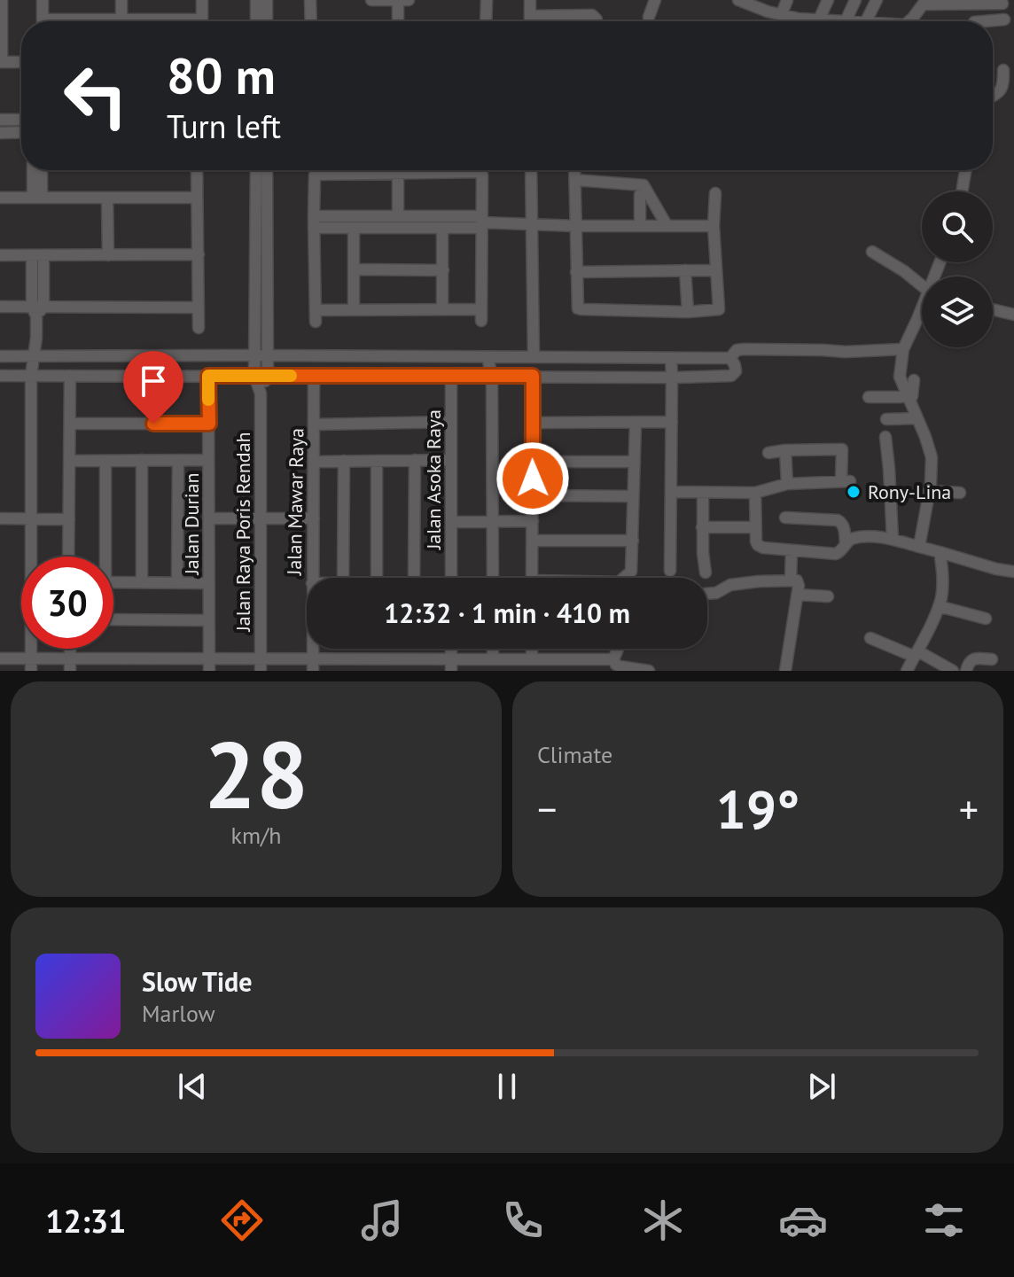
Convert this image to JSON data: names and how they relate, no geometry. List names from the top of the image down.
{
  "streets": {
    "street": [
      "Jalan Asoka Raya",
      "Jalan Mawar Raya",
      "Jalan Durian",
      "Jalan Raya Poris Rendah"
    ]
  },
  "places": ["Rony-Lina"],
  "page": {
    "turn": ["80 m", "Turn left"],
    "limit": "30",
    "trip": "12:32 · 1 min · 410 m",
    "tile": [
      ["28", "km/h"],
      "Climate"
    ],
    "heat": ["−", "19°", "+"],
    "song": ["Slow Tide", "Marlow"],
    "tabs": "12:31"
  }
}
